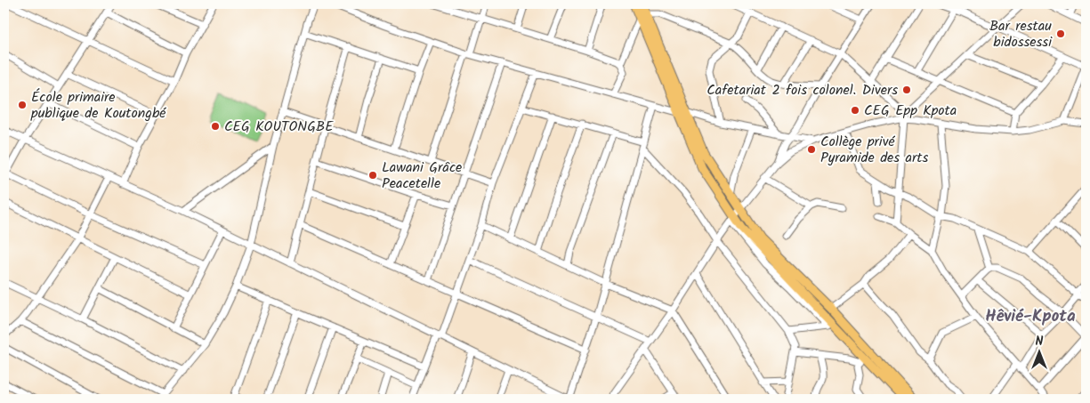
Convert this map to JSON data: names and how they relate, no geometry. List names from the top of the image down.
{
  "districts": ["Hêvié-Kpota"],
  "places": [
    "Bar restau bidossessi",
    "Cafetariat 2 fois colonel. Divers",
    "École primaire publique de Koutongbé",
    "CEG Epp Kpota",
    "CEG KOUTONGBE",
    "Collège privé Pyramide des arts",
    "Lawani Grâce Peacetelle"
  ],
  "north": "top"
}
